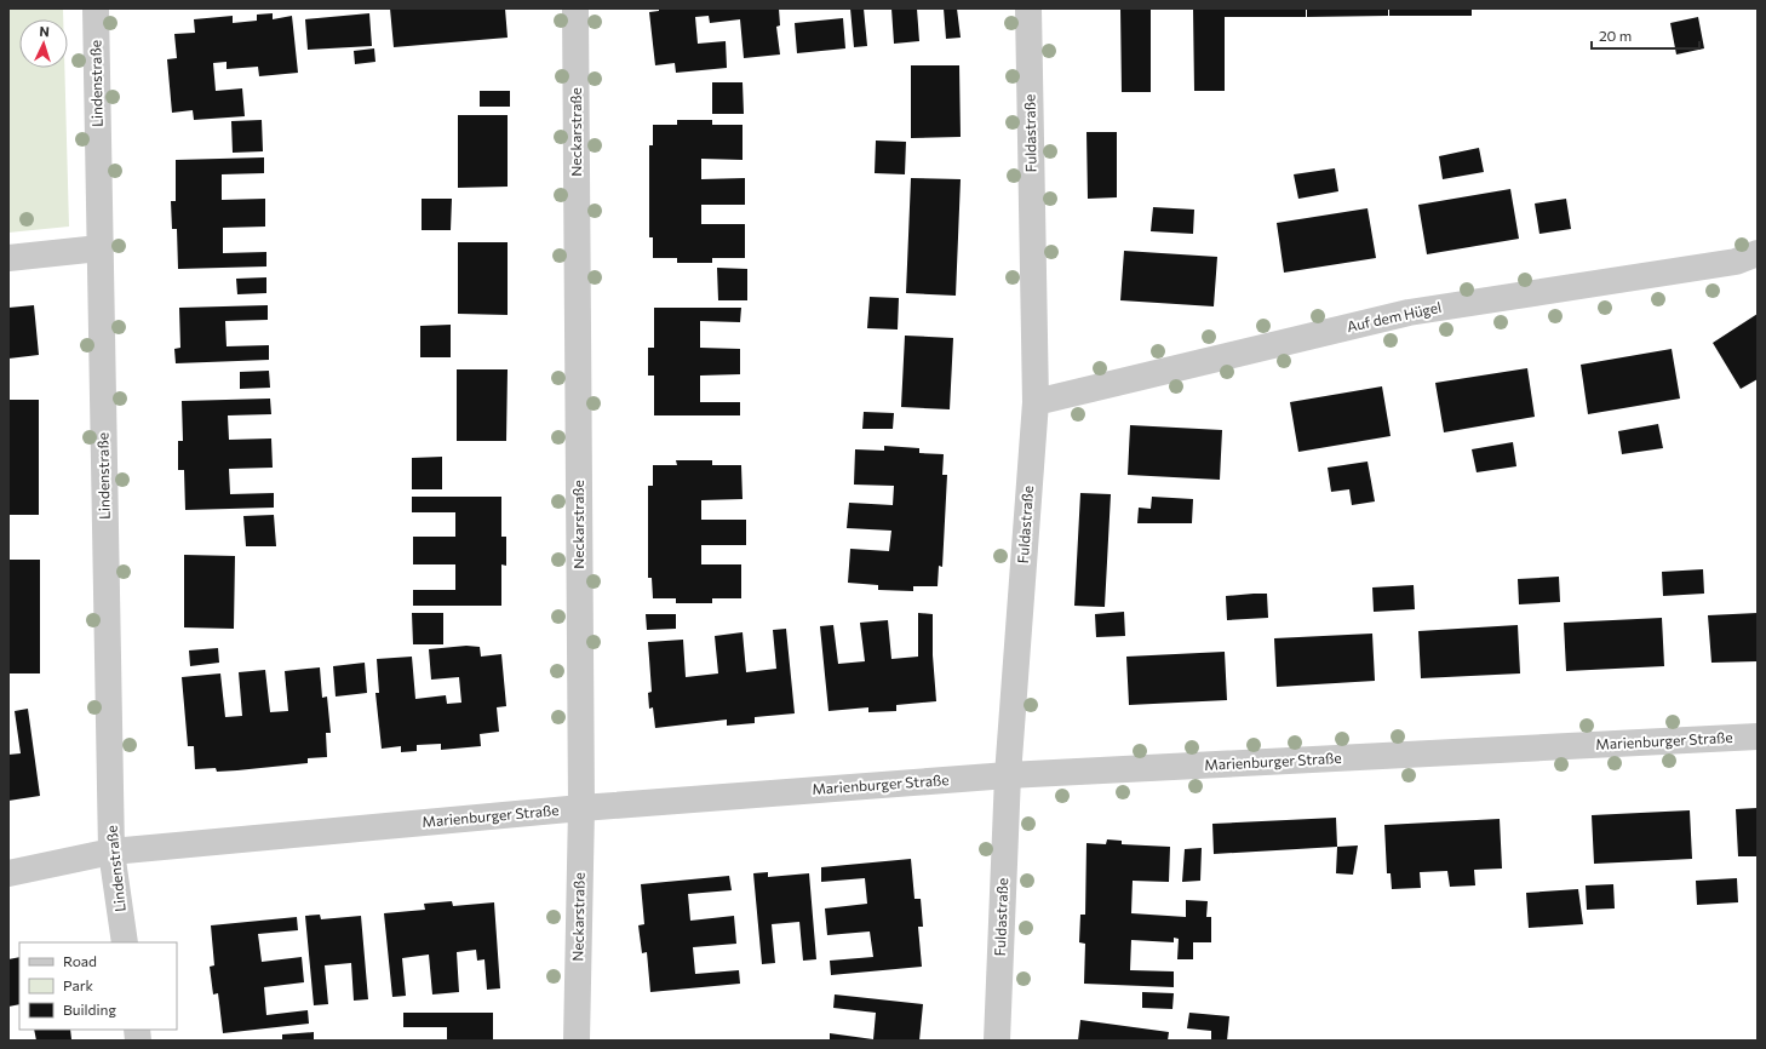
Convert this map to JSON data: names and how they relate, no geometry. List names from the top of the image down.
{
  "streets": {
    "street": [
      "Lindenstraße",
      "Neckarstraße",
      "Fuldastraße",
      "Auf dem Hügel",
      "Marienburger Straße"
    ]
  },
  "crossings": [
    ["Lindenstraße", "Marienburger Straße"],
    ["Neckarstraße", "Marienburger Straße"],
    ["Fuldastraße", "Auf dem Hügel"],
    ["Fuldastraße", "Marienburger Straße"]
  ],
  "legend": ["Road", "Park", "Building"],
  "scale_bar": "20 m",
  "north": "top"
}
